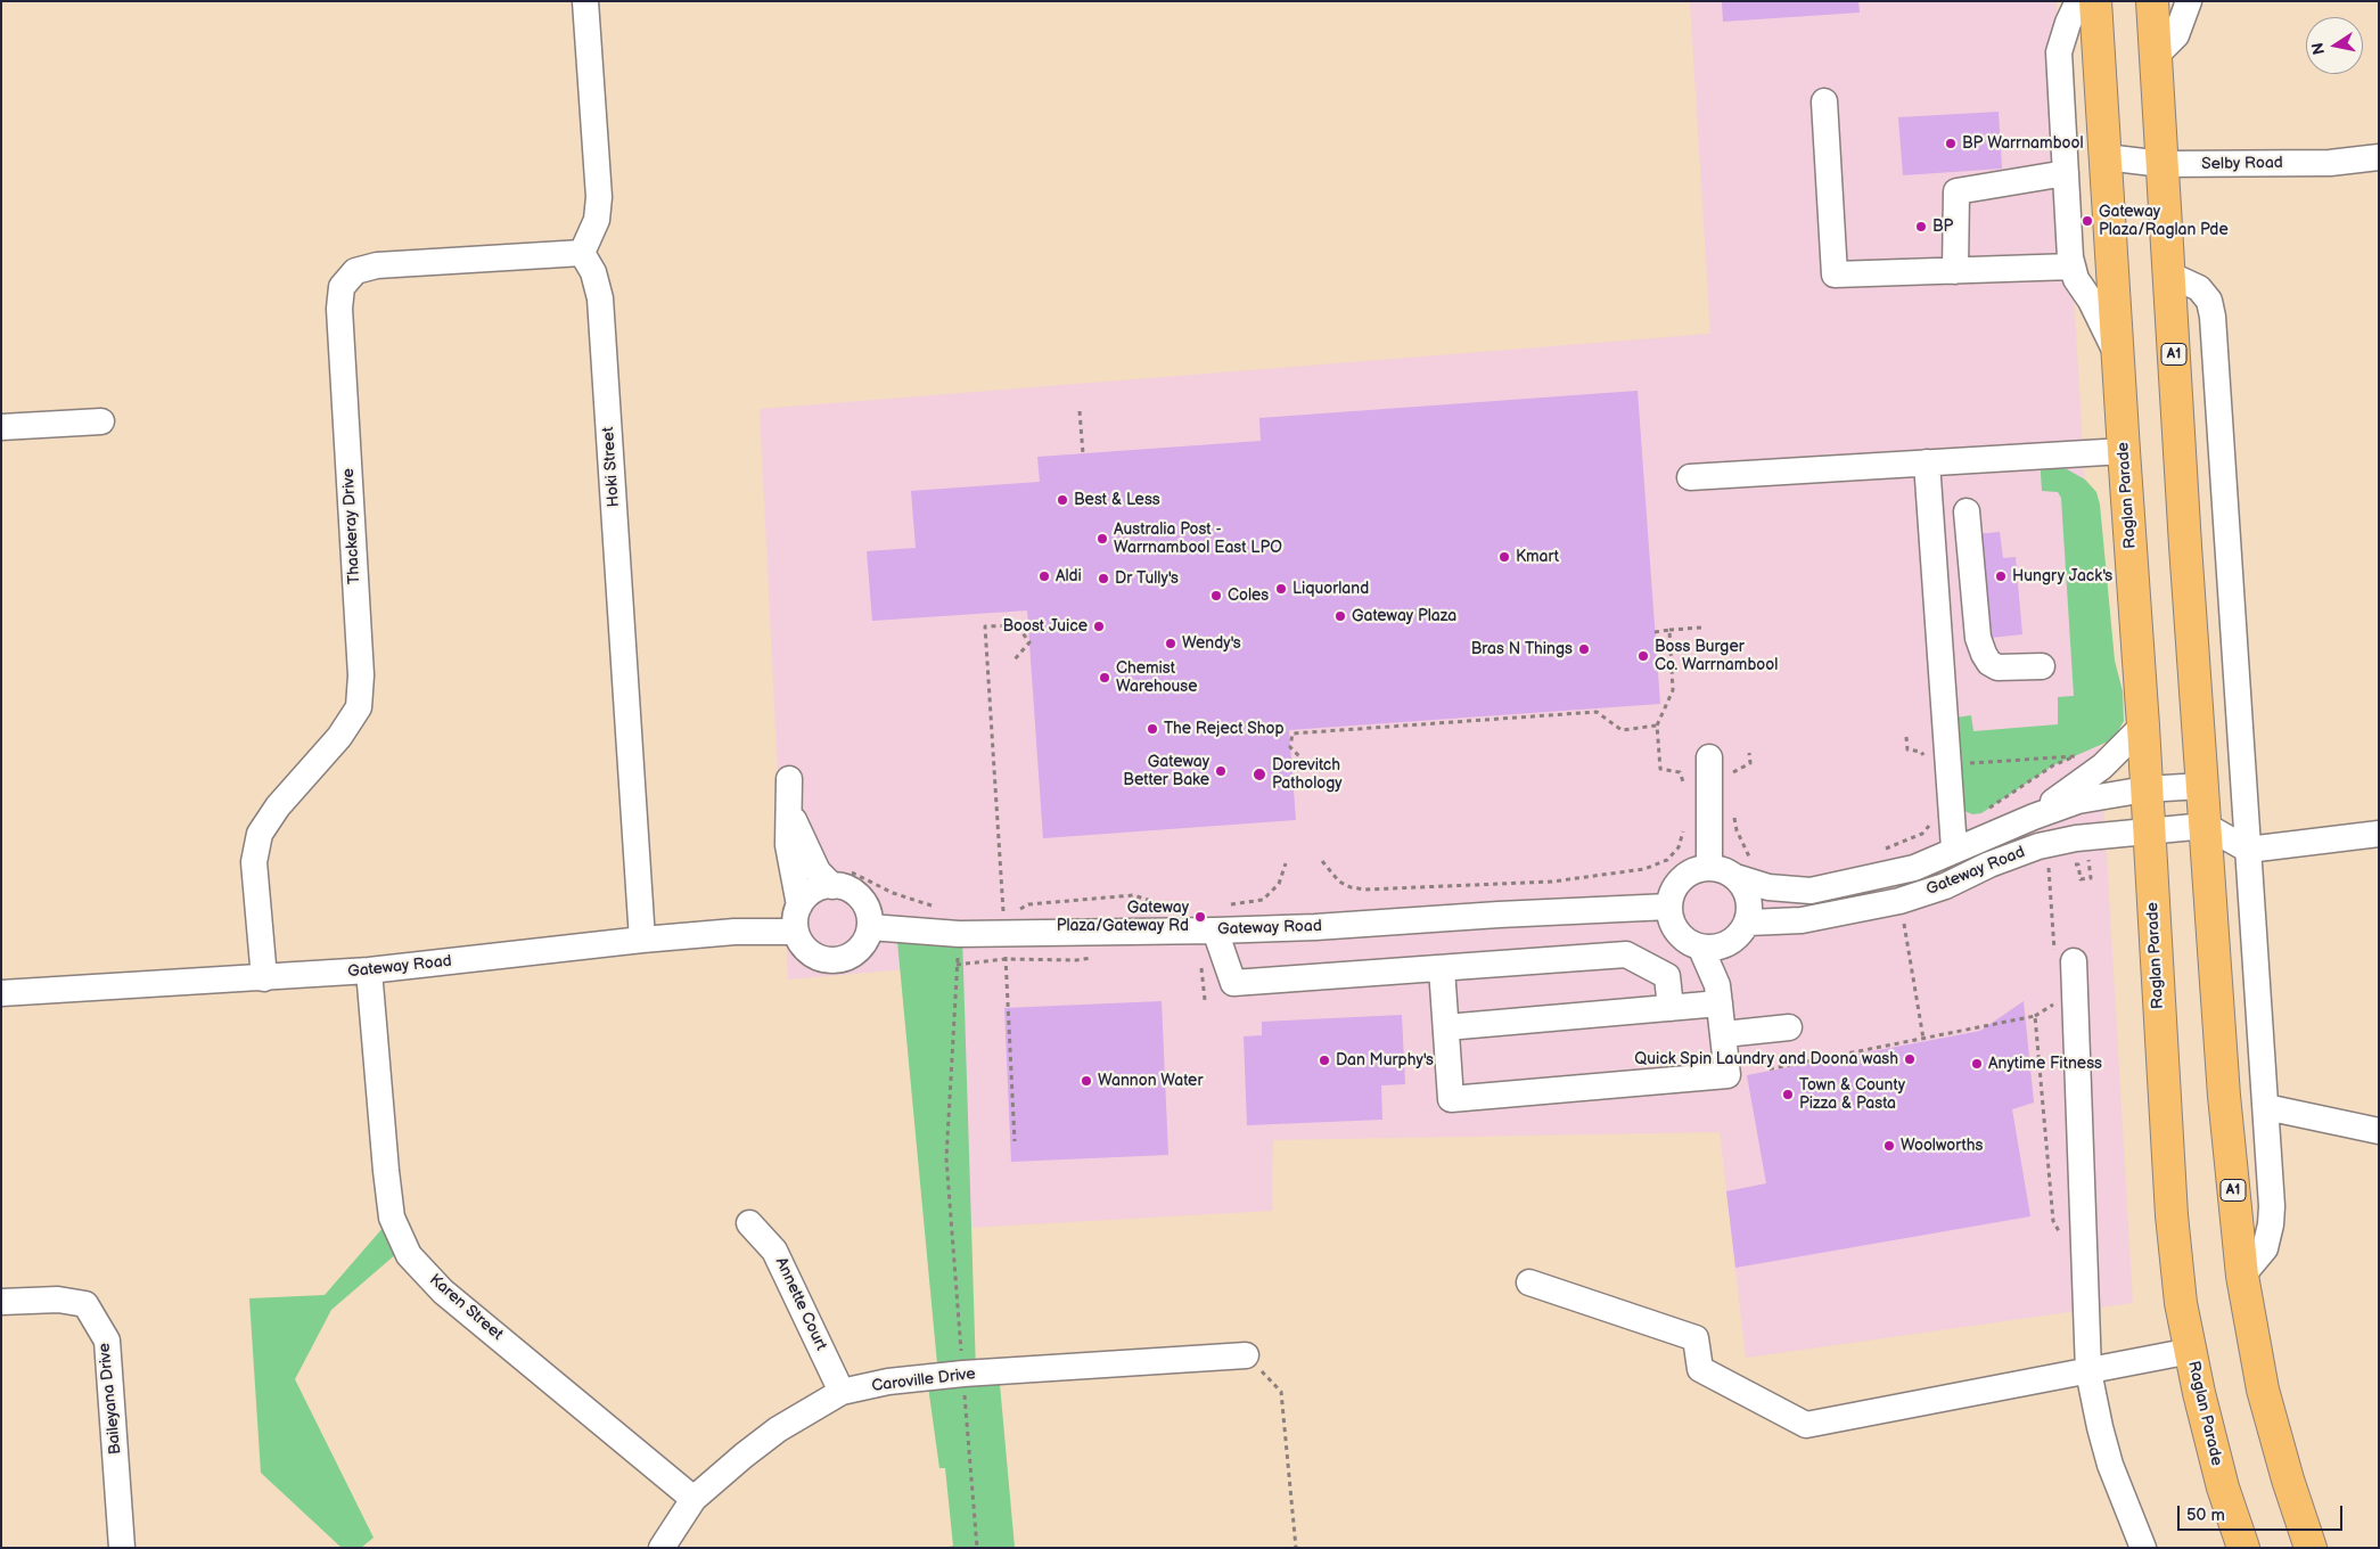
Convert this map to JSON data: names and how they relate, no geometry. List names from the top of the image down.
{
  "streets": {
    "highway": ["A1", "Raglan Parade"],
    "street": [
      "Selby Road",
      "Hoki Street",
      "Thackeray Drive",
      "Gateway Road",
      "Annette Court",
      "Karen Street",
      "Caroville Drive",
      "Baileyana Drive"
    ]
  },
  "crossings": [
    ["Selby Road", "A1"],
    ["Selby Road", "Raglan Parade"],
    ["A1", "Gateway Road"],
    ["Hoki Street", "Thackeray Drive"],
    ["Hoki Street", "Gateway Road"],
    ["Raglan Parade", "Gateway Road"],
    ["Thackeray Drive", "Gateway Road"],
    ["Gateway Road", "Karen Street"],
    ["Annette Court", "Caroville Drive"],
    ["Karen Street", "Caroville Drive"]
  ],
  "places": [
    "BP Warrnambool",
    "Gateway Plaza/Raglan Pde",
    "BP",
    "Best & Less",
    "Australia Post - Warrnambool East LPO",
    "Kmart",
    "Aldi",
    "Hungry Jack's",
    "Dr Tully's",
    "Liquorland",
    "Coles",
    "Gateway Plaza",
    "Boost Juice",
    "Wendy's",
    "Bras N Things",
    "Boss Burger Co. Warrnambool",
    "Chemist Warehouse",
    "The Reject Shop",
    "Gateway Better Bake",
    "Dorevitch Pathology",
    "Gateway Plaza/Gateway Rd",
    "Quick Spin Laundry and Doona wash",
    "Dan Murphy's",
    "Anytime Fitness",
    "Wannon Water",
    "Town & County Pizza & Pasta",
    "Woolworths"
  ],
  "scale_bar": "50 m",
  "north": "left"
}
